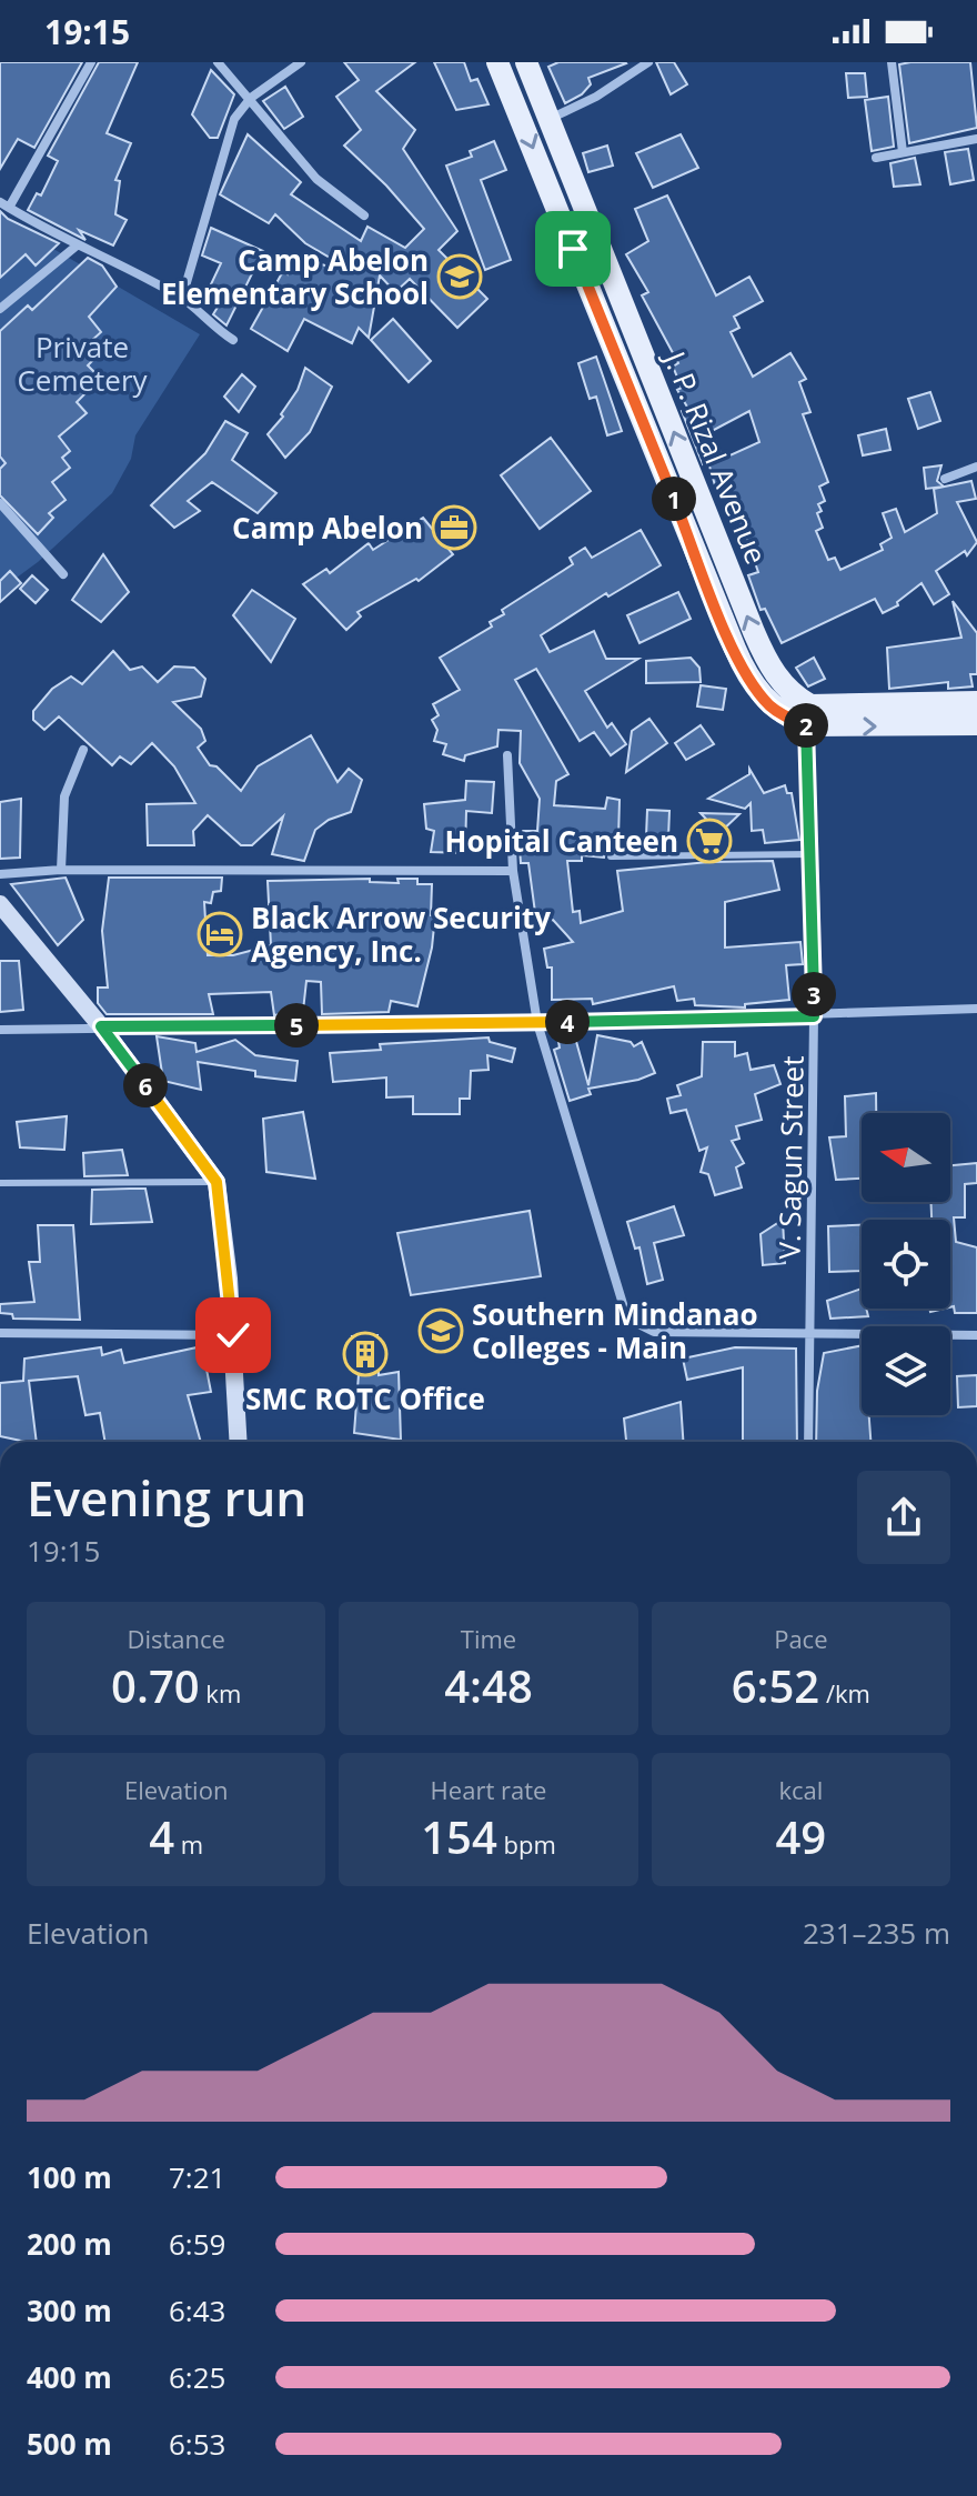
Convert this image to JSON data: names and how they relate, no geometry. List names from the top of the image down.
{
  "streets": {
    "main road": ["J. P. Rizal Avenue"],
    "street": ["V. Sagun Street"]
  },
  "crossings": [
    ["J. P. Rizal Avenue", "V. Sagun Street"]
  ],
  "parks": ["Private Cemetery"],
  "places": {
    "school or university": ["Camp Abelon Elementary School", "Southern Mindanao Colleges - Main"],
    "office": ["Camp Abelon"],
    "supermarket": ["Hopital Canteen"],
    "hotel": ["Black Arrow Security Agency, Inc."],
    "building": ["SMC ROTC Office"]
  },
  "north": "left",
  "page": {
    "status": "19:15",
    "pins": [
      "1",
      "2",
      "3",
      "4",
      "5",
      "6"
    ],
    "heading": ["Evening run", "19:15"],
    "stats": [
      ["Distance", "0.70 km"],
      ["Time", "4:48"],
      ["Pace", "6:52 /km"],
      ["Elevation", "4 m"],
      ["Heart rate", "154 bpm"],
      ["kcal", "49"]
    ],
    "chart": ["Elevation", "231–235 m"],
    "list": [
      {
        "name": "100 m",
        "note": "7:21"
      },
      {
        "name": "200 m",
        "note": "6:59"
      },
      {
        "name": "300 m",
        "note": "6:43"
      },
      {
        "name": "400 m",
        "note": "6:25"
      },
      {
        "name": "500 m",
        "note": "6:53"
      }
    ]
  }
}
